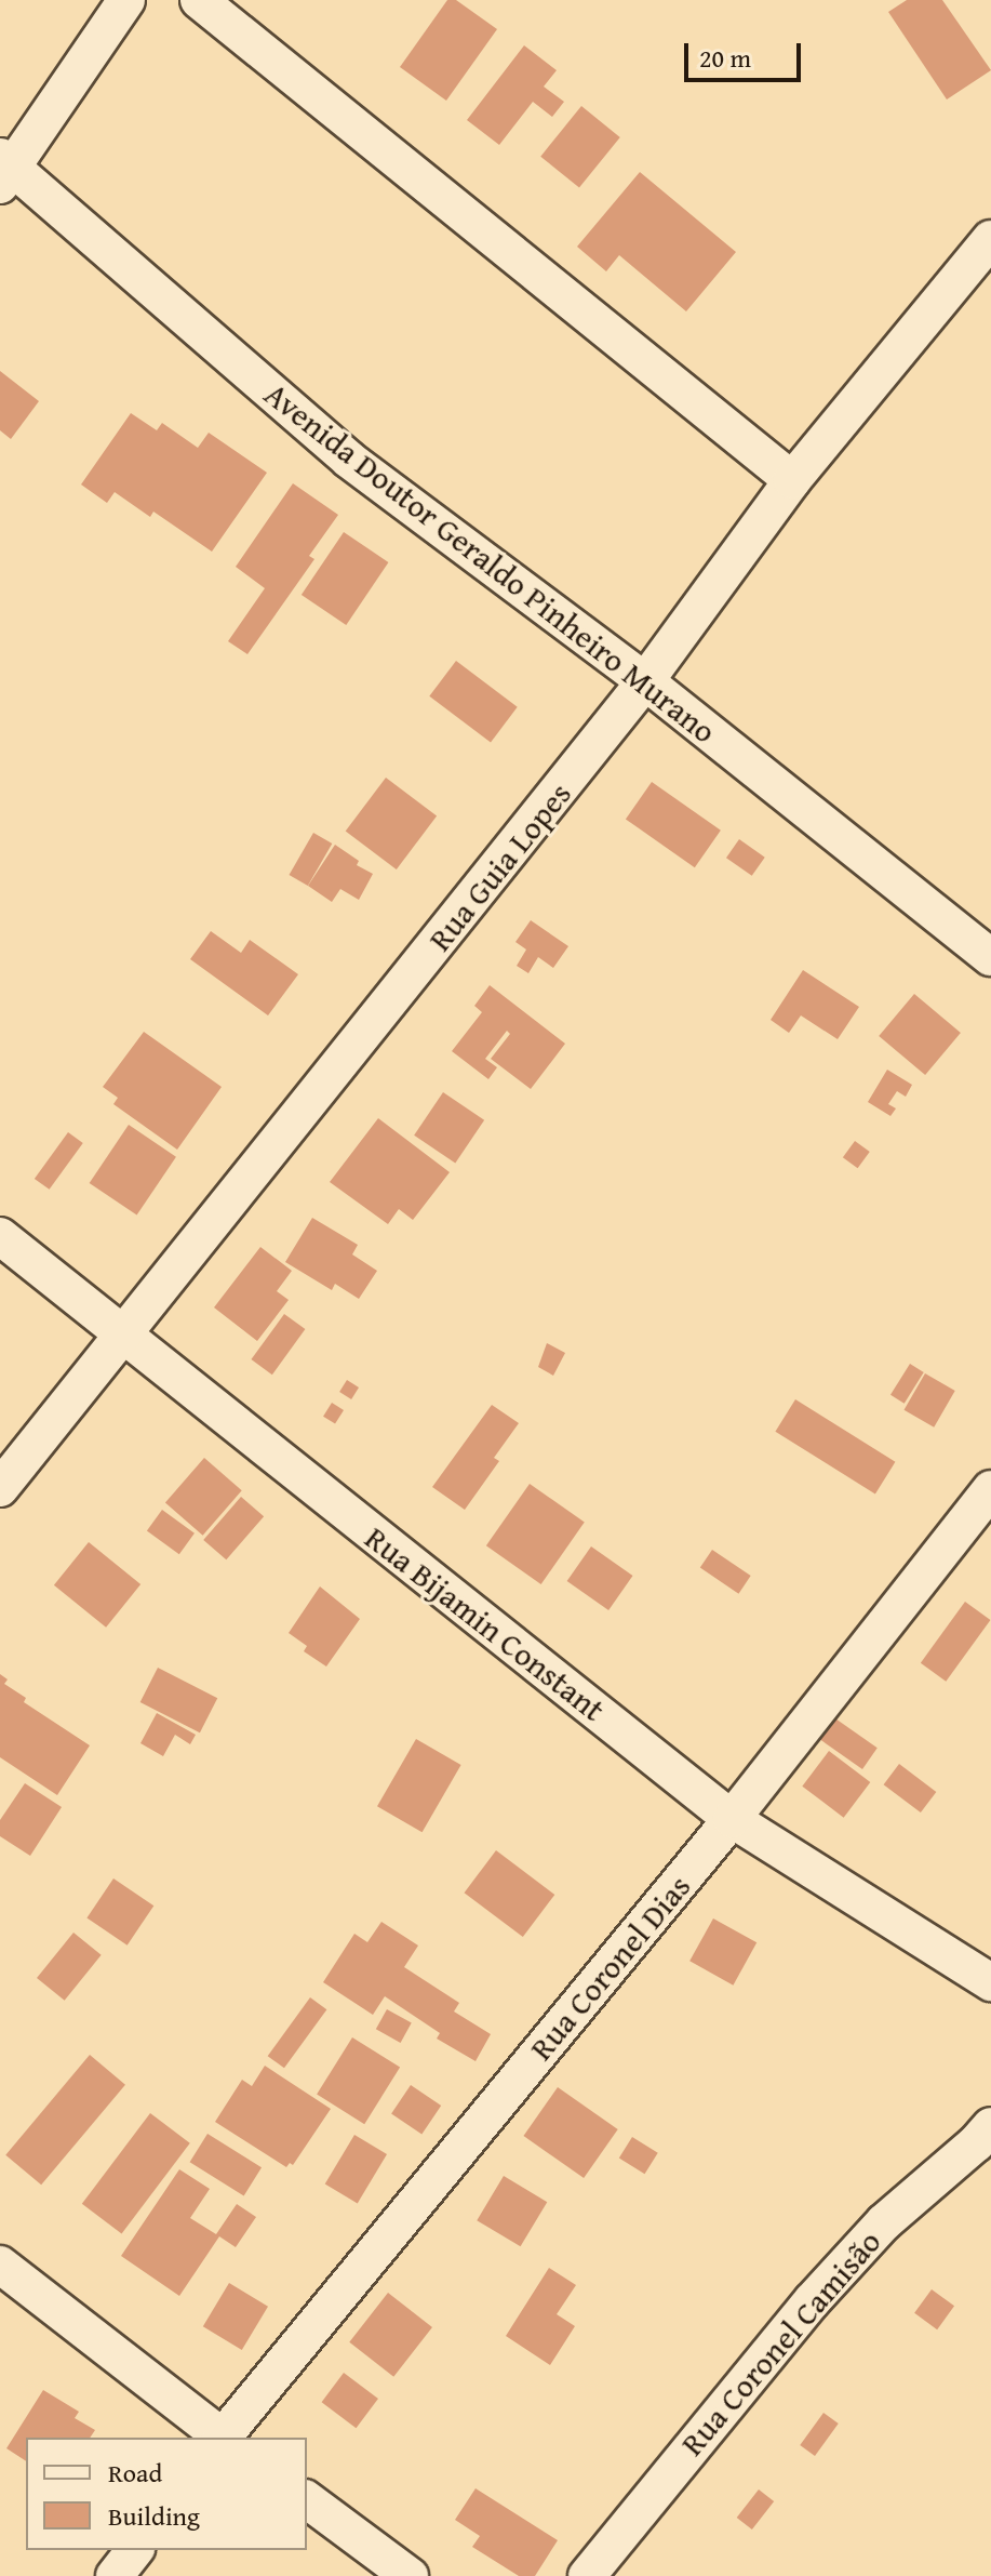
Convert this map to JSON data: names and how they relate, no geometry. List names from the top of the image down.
{
  "streets": {
    "street": [
      "Avenida Doutor Geraldo Pinheiro Murano",
      "Rua Guia Lopes",
      "Rua Bijamin Constant",
      "Rua Coronel Dias",
      "Rua Coronel Camisão"
    ]
  },
  "crossings": [
    ["Avenida Doutor Geraldo Pinheiro Murano", "Rua Guia Lopes"],
    ["Rua Guia Lopes", "Rua Bijamin Constant"],
    ["Rua Bijamin Constant", "Rua Coronel Dias"]
  ],
  "legend": ["Road", "Building"],
  "scale_bar": "20 m"
}
